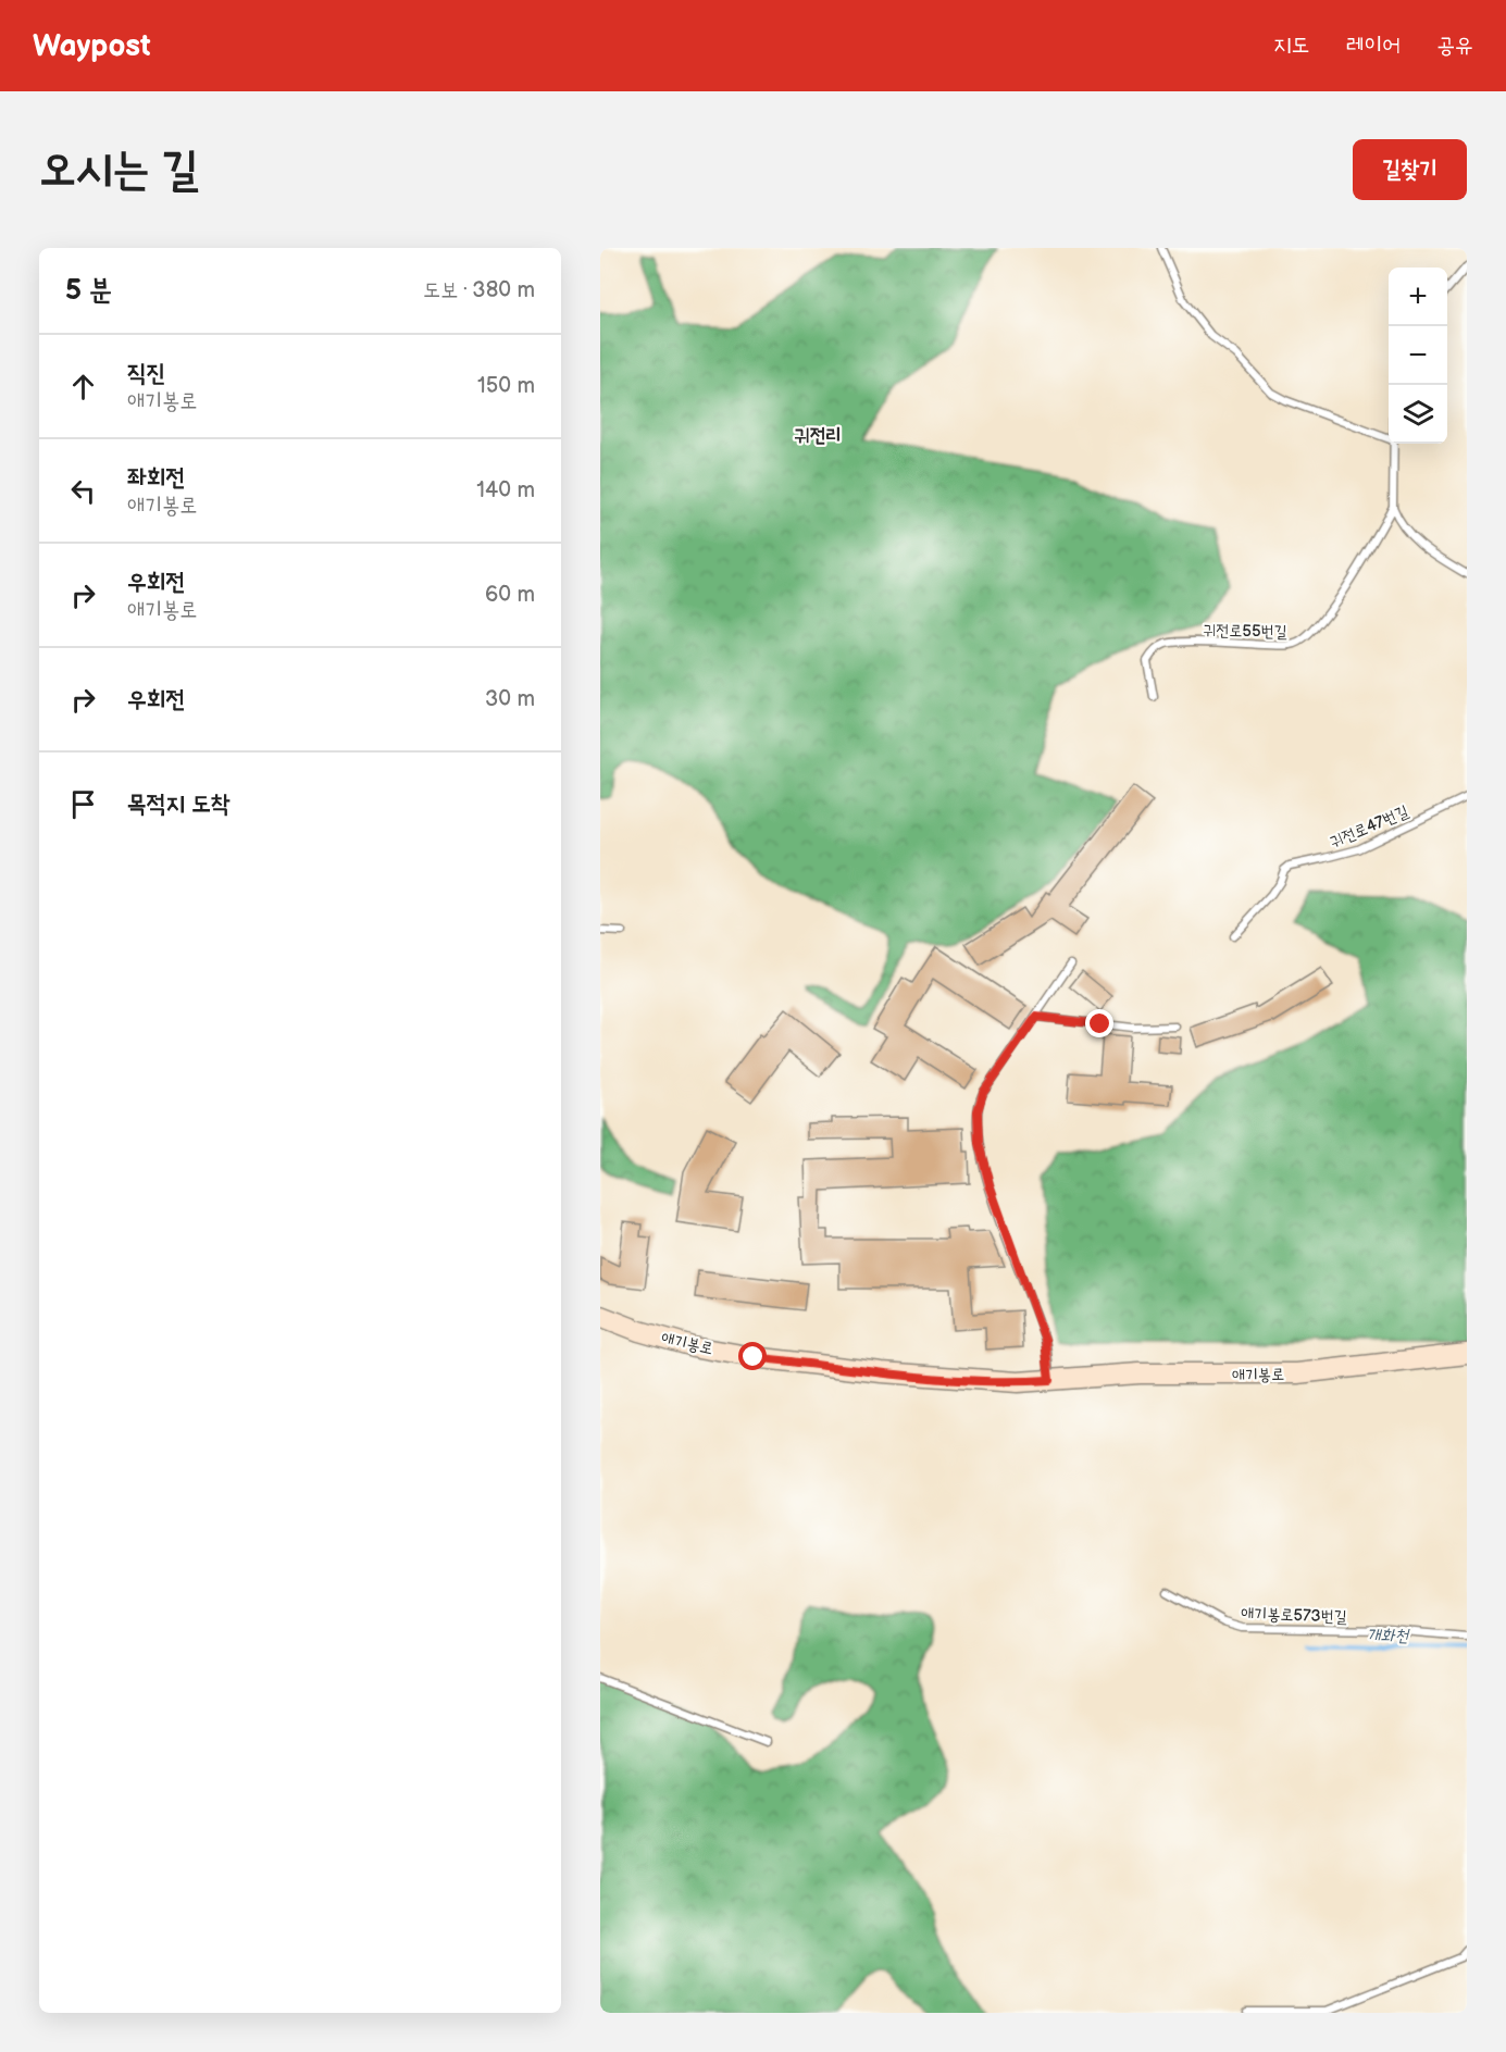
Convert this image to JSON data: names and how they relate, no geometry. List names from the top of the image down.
{
  "streets": {
    "main road": ["애기봉로"],
    "lane": ["귀전로55번길", "귀전로47번길", "애기봉로573번길"]
  },
  "districts": ["귀전리"],
  "water": ["개화천"],
  "page": {
    "header": "Waypost",
    "nav": ["지도", "레이어", "공유"],
    "buttons": "길찾기",
    "title": "오시는 길",
    "heading": ["5 분", "도보 · 380 m"],
    "map_buttons": ["+", "−"],
    "list": [
      ["직진", "애기봉로", "150 m"],
      ["좌회전", "애기봉로", "140 m"],
      ["우회전", "애기봉로", "60 m"],
      ["우회전", "30 m"],
      "목적지 도착"
    ]
  }
}
